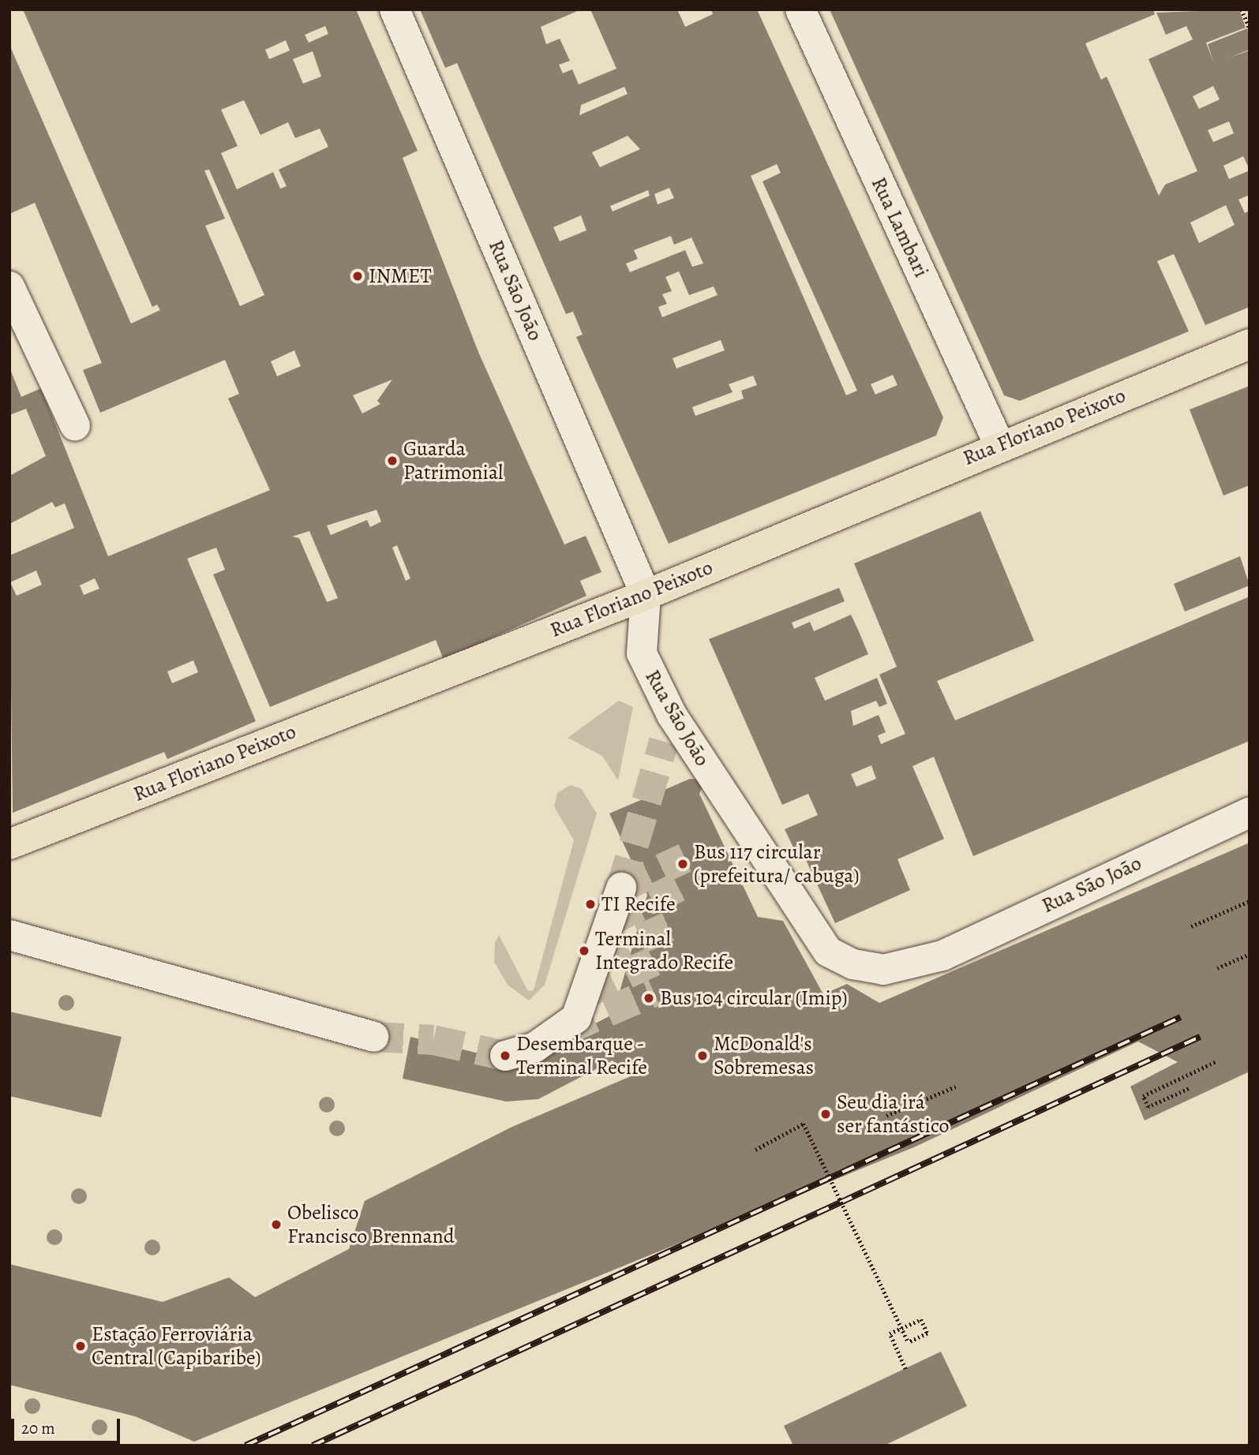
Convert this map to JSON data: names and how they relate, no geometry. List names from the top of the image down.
{
  "streets": {
    "main road": ["Rua Floriano Peixoto"],
    "street": ["Rua Lambari", "Rua São João"]
  },
  "crossings": [
    ["Rua Lambari", "Rua Floriano Peixoto"],
    ["Rua São João", "Rua Floriano Peixoto"]
  ],
  "places": [
    "INMET",
    "Guarda Patrimonial",
    "Bus 117 circular (prefeitura/ cabuga)",
    "TI Recife",
    "Terminal Integrado Recife",
    "Bus 104 circular (Imip)",
    "Desembarque - Terminal Recife",
    "McDonald's Sobremesas",
    "Seu dia irá ser fantástico",
    "Obelisco Francisco Brennand",
    "Estação Ferroviária Central (Capibaribe)"
  ],
  "scale_bar": "20 m"
}
